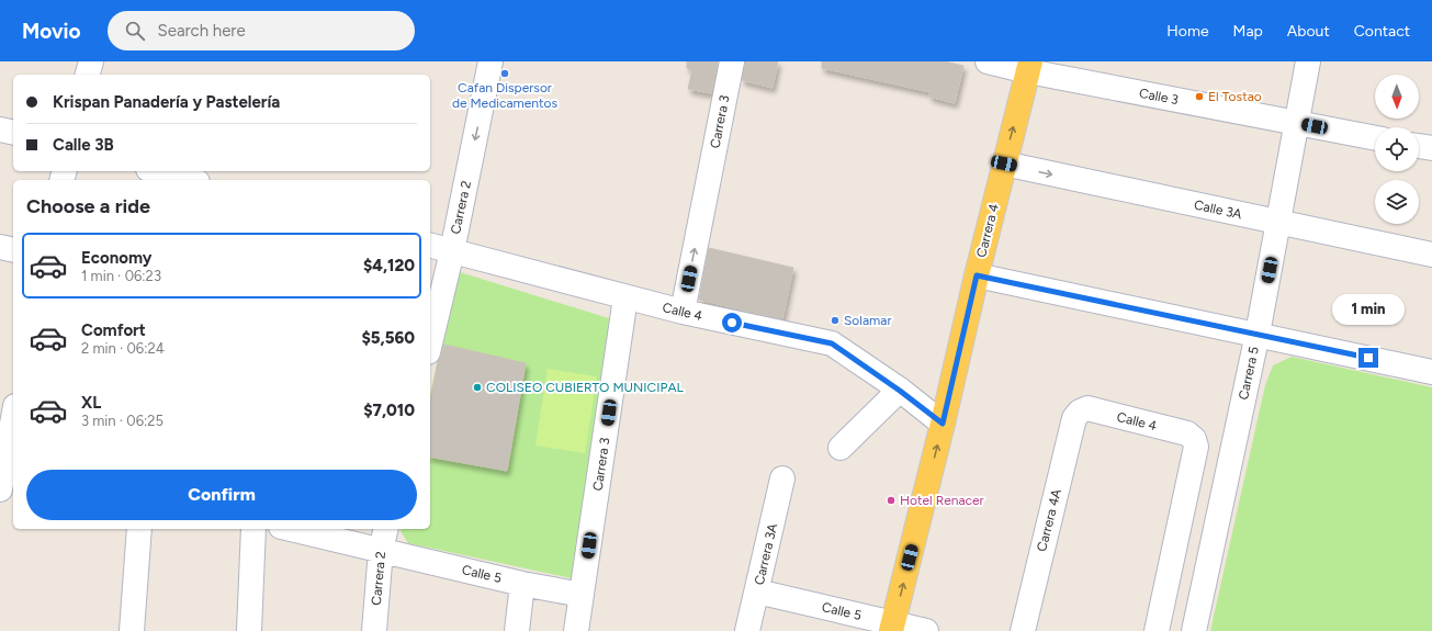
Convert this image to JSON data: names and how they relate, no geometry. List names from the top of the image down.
{
  "streets": {
    "main road": ["Carrera 4"],
    "street": [
      "Calle 3",
      "Carrera 3",
      "Carrera 2",
      "Calle 3A",
      "Calle 4",
      "Carrera 5",
      "Carrera 4A",
      "Carrera 3A",
      "Calle 5"
    ]
  },
  "crossings": [
    ["Calle 3", "Carrera 4"],
    ["Calle 3", "Carrera 5"],
    ["Carrera 3", "Calle 4"],
    ["Carrera 3", "Calle 5"],
    ["Carrera 2", "Calle 4"],
    ["Carrera 2", "Calle 5"],
    ["Calle 3A", "Carrera 4"],
    ["Calle 3A", "Carrera 5"],
    ["Carrera 4", "Calle 4"],
    ["Carrera 4", "Calle 5"],
    ["Calle 4", "Carrera 4A"],
    ["Carrera 3A", "Calle 5"]
  ],
  "one_way": ["Carrera 3", "Carrera 2", "Carrera 4"],
  "places": [
    "Cafan Dispersor de Medicamentos",
    "El Tostao",
    "Solamar",
    "COLISEO CUBIERTO MUNICIPAL",
    "Hotel Renacer"
  ],
  "north": "bottom",
  "page": {
    "header": "Movio",
    "search": "Search here",
    "nav": [
      "Home",
      "Map",
      "About",
      "Contact"
    ],
    "banner": ["Krispan Panadería y Pastelería", "Calle 3B"],
    "heading": "Choose a ride",
    "list": [
      {
        "name": "Economy",
        "note": "1 min · 06:23",
        "value": "$4,120"
      },
      {
        "name": "Comfort",
        "note": "2 min · 06:24",
        "value": "$5,560"
      },
      {
        "name": "XL",
        "note": "3 min · 06:25",
        "value": "$7,010"
      }
    ],
    "bubble": "1 min",
    "buttons": "Confirm"
  }
}
